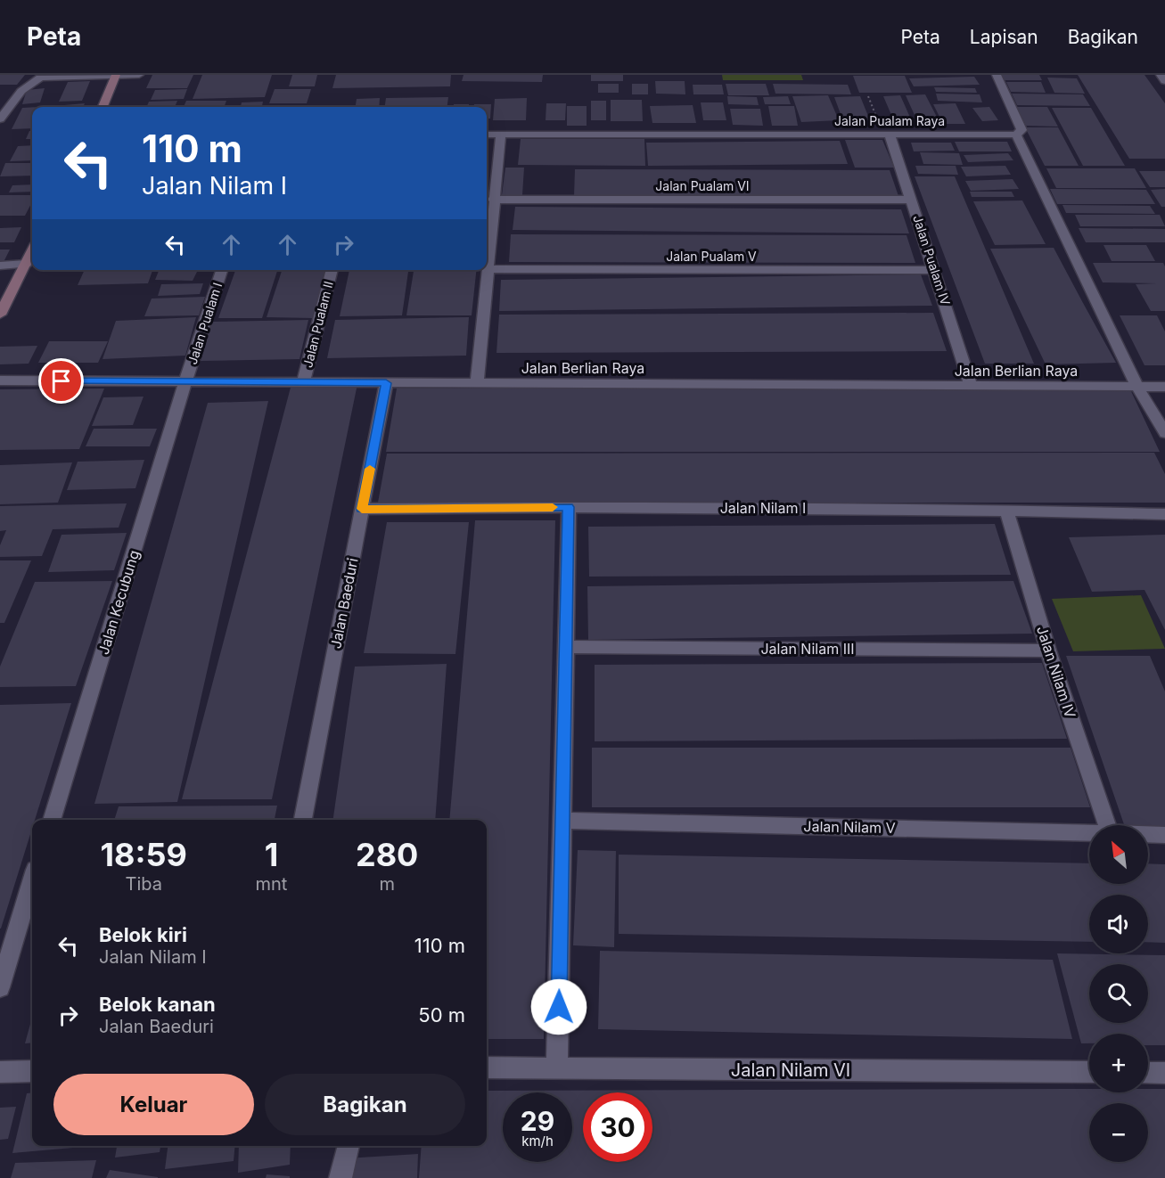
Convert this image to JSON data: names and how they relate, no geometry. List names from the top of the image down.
{
  "streets": {
    "street": [
      "Jalan Pualam Raya",
      "Jalan Pualam VI",
      "Jalan Pualam V",
      "Jalan Pualam IV",
      "Jalan Pualam I",
      "Jalan Pualam II",
      "Jalan Berlian Raya",
      "Jalan Nilam I",
      "Jalan Kecubung",
      "Jalan Baeduri",
      "Jalan Nilam III",
      "Jalan Nilam IV",
      "Jalan Nilam V",
      "Jalan Nilam VI"
    ]
  },
  "crossings": [
    ["Jalan Pualam Raya", "Jalan Pualam IV"],
    ["Jalan Pualam VI", "Jalan Pualam IV"],
    ["Jalan Pualam V", "Jalan Pualam IV"],
    ["Jalan Pualam IV", "Jalan Berlian Raya"],
    ["Jalan Pualam I", "Jalan Berlian Raya"],
    ["Jalan Pualam I", "Jalan Kecubung"],
    ["Jalan Pualam II", "Jalan Berlian Raya"],
    ["Jalan Berlian Raya", "Jalan Kecubung"],
    ["Jalan Berlian Raya", "Jalan Baeduri"],
    ["Jalan Nilam I", "Jalan Baeduri"],
    ["Jalan Nilam I", "Jalan Nilam IV"],
    ["Jalan Nilam III", "Jalan Nilam IV"]
  ],
  "north": "top left",
  "page": {
    "header": "Peta",
    "nav": ["Peta", "Lapisan", "Bagikan"],
    "turn": ["110 m", "Jalan Nilam I"],
    "eta": [
      "18:59",
      "Tiba",
      "1",
      "mnt",
      "280",
      "m"
    ],
    "map_buttons": ["+", "−"],
    "list": [
      {
        "name": "Belok kiri",
        "note": "Jalan Nilam I",
        "value": "110 m"
      },
      {
        "name": "Belok kanan",
        "note": "Jalan Baeduri",
        "value": "50 m"
      }
    ],
    "buttons": ["Keluar", "Bagikan"],
    "speed": "29 km/h",
    "limit": "30"
  }
}
